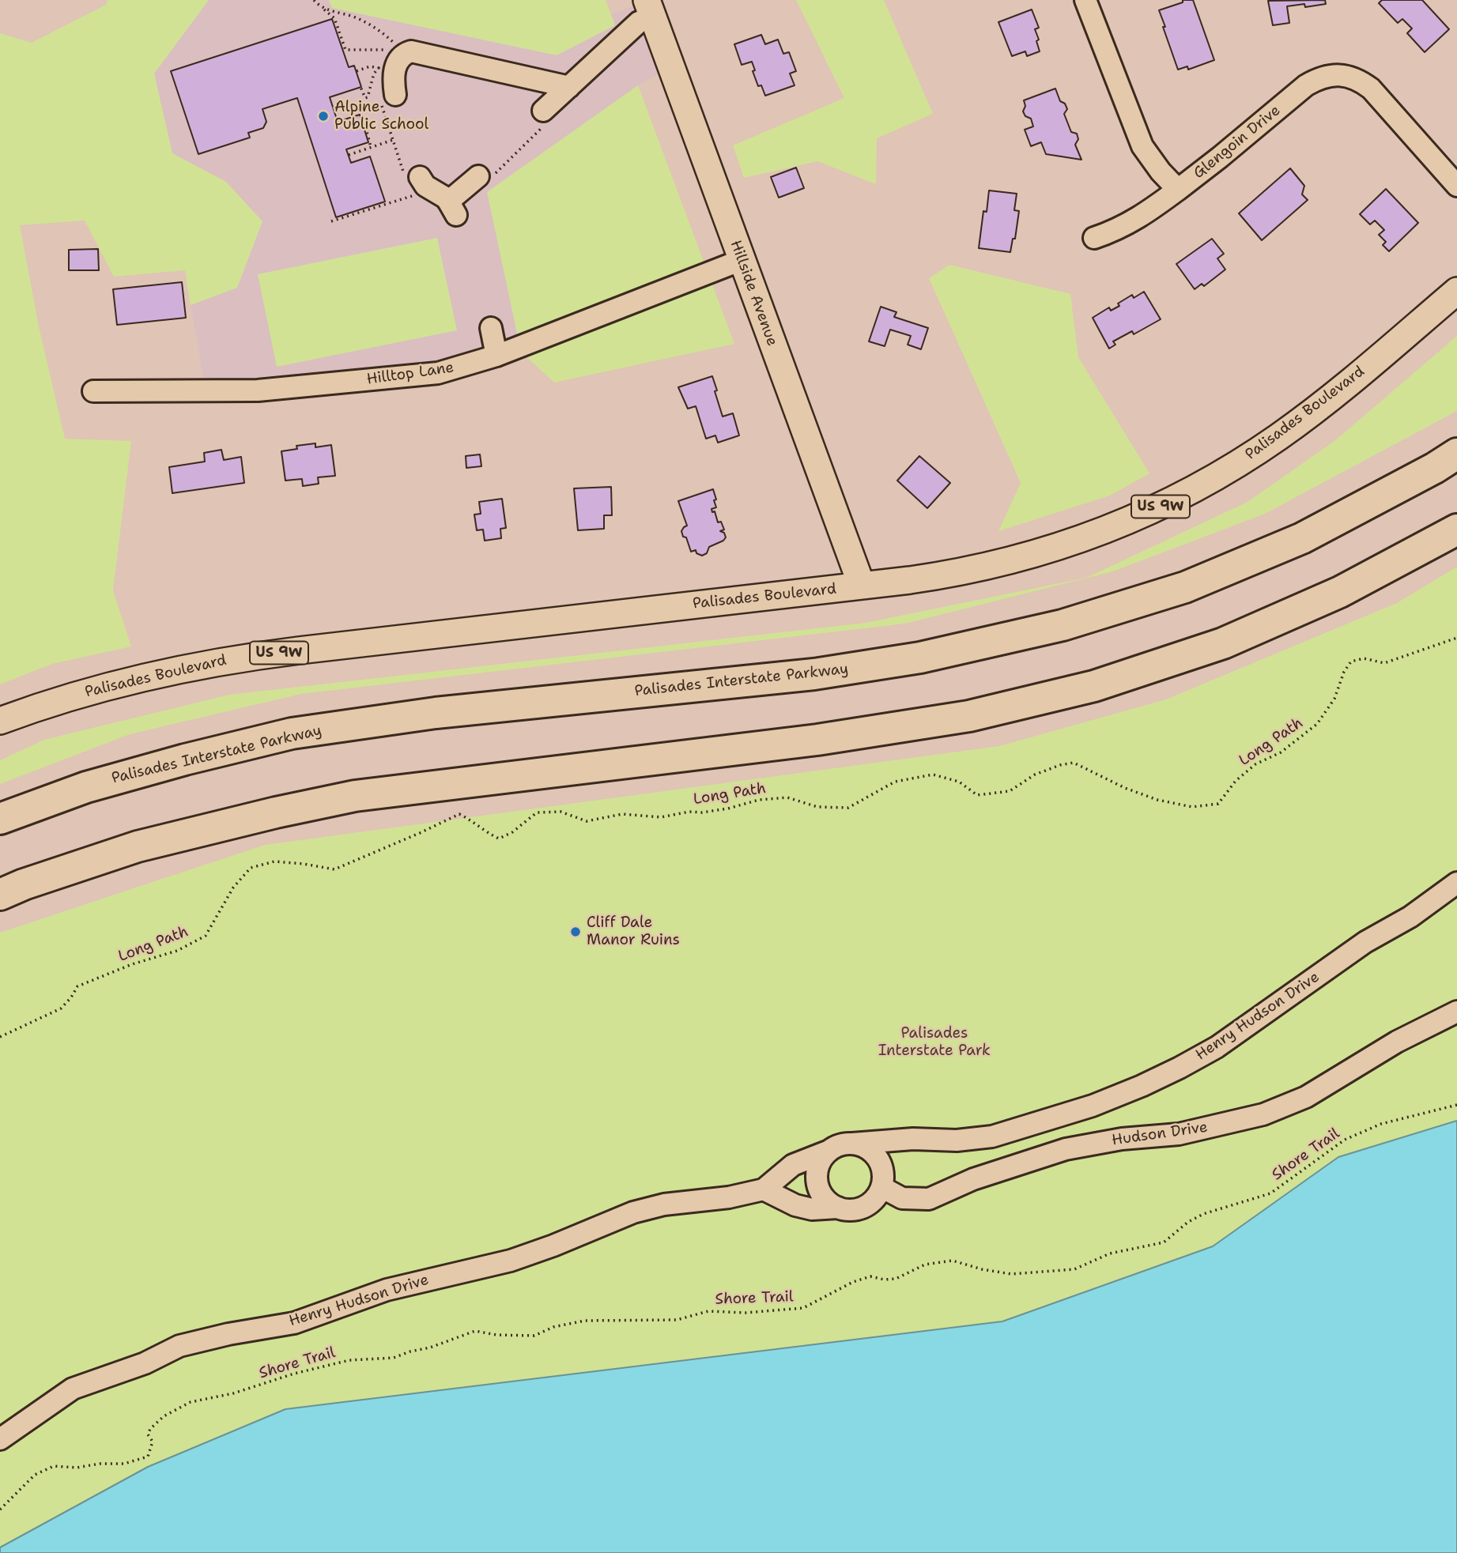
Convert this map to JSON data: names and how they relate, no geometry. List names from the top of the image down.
{
  "streets": {
    "highway": ["Palisades Interstate Parkway"],
    "main road": ["Hillside Avenue", "Palisades Boulevard", "US 9W"],
    "street": [
      "Glengoin Drive",
      "Hilltop Lane",
      "Henry Hudson Drive",
      "Hudson Drive"
    ],
    "path": ["Long Path", "Shore Trail"]
  },
  "crossings": [
    ["Hillside Avenue", "Hilltop Lane"],
    ["Hillside Avenue", "Palisades Boulevard"],
    ["Henry Hudson Drive", "Hudson Drive"]
  ],
  "parks": ["Palisades Interstate Park"],
  "places": ["Alpine Public School", "Cliff Dale Manor Ruins"]
}
